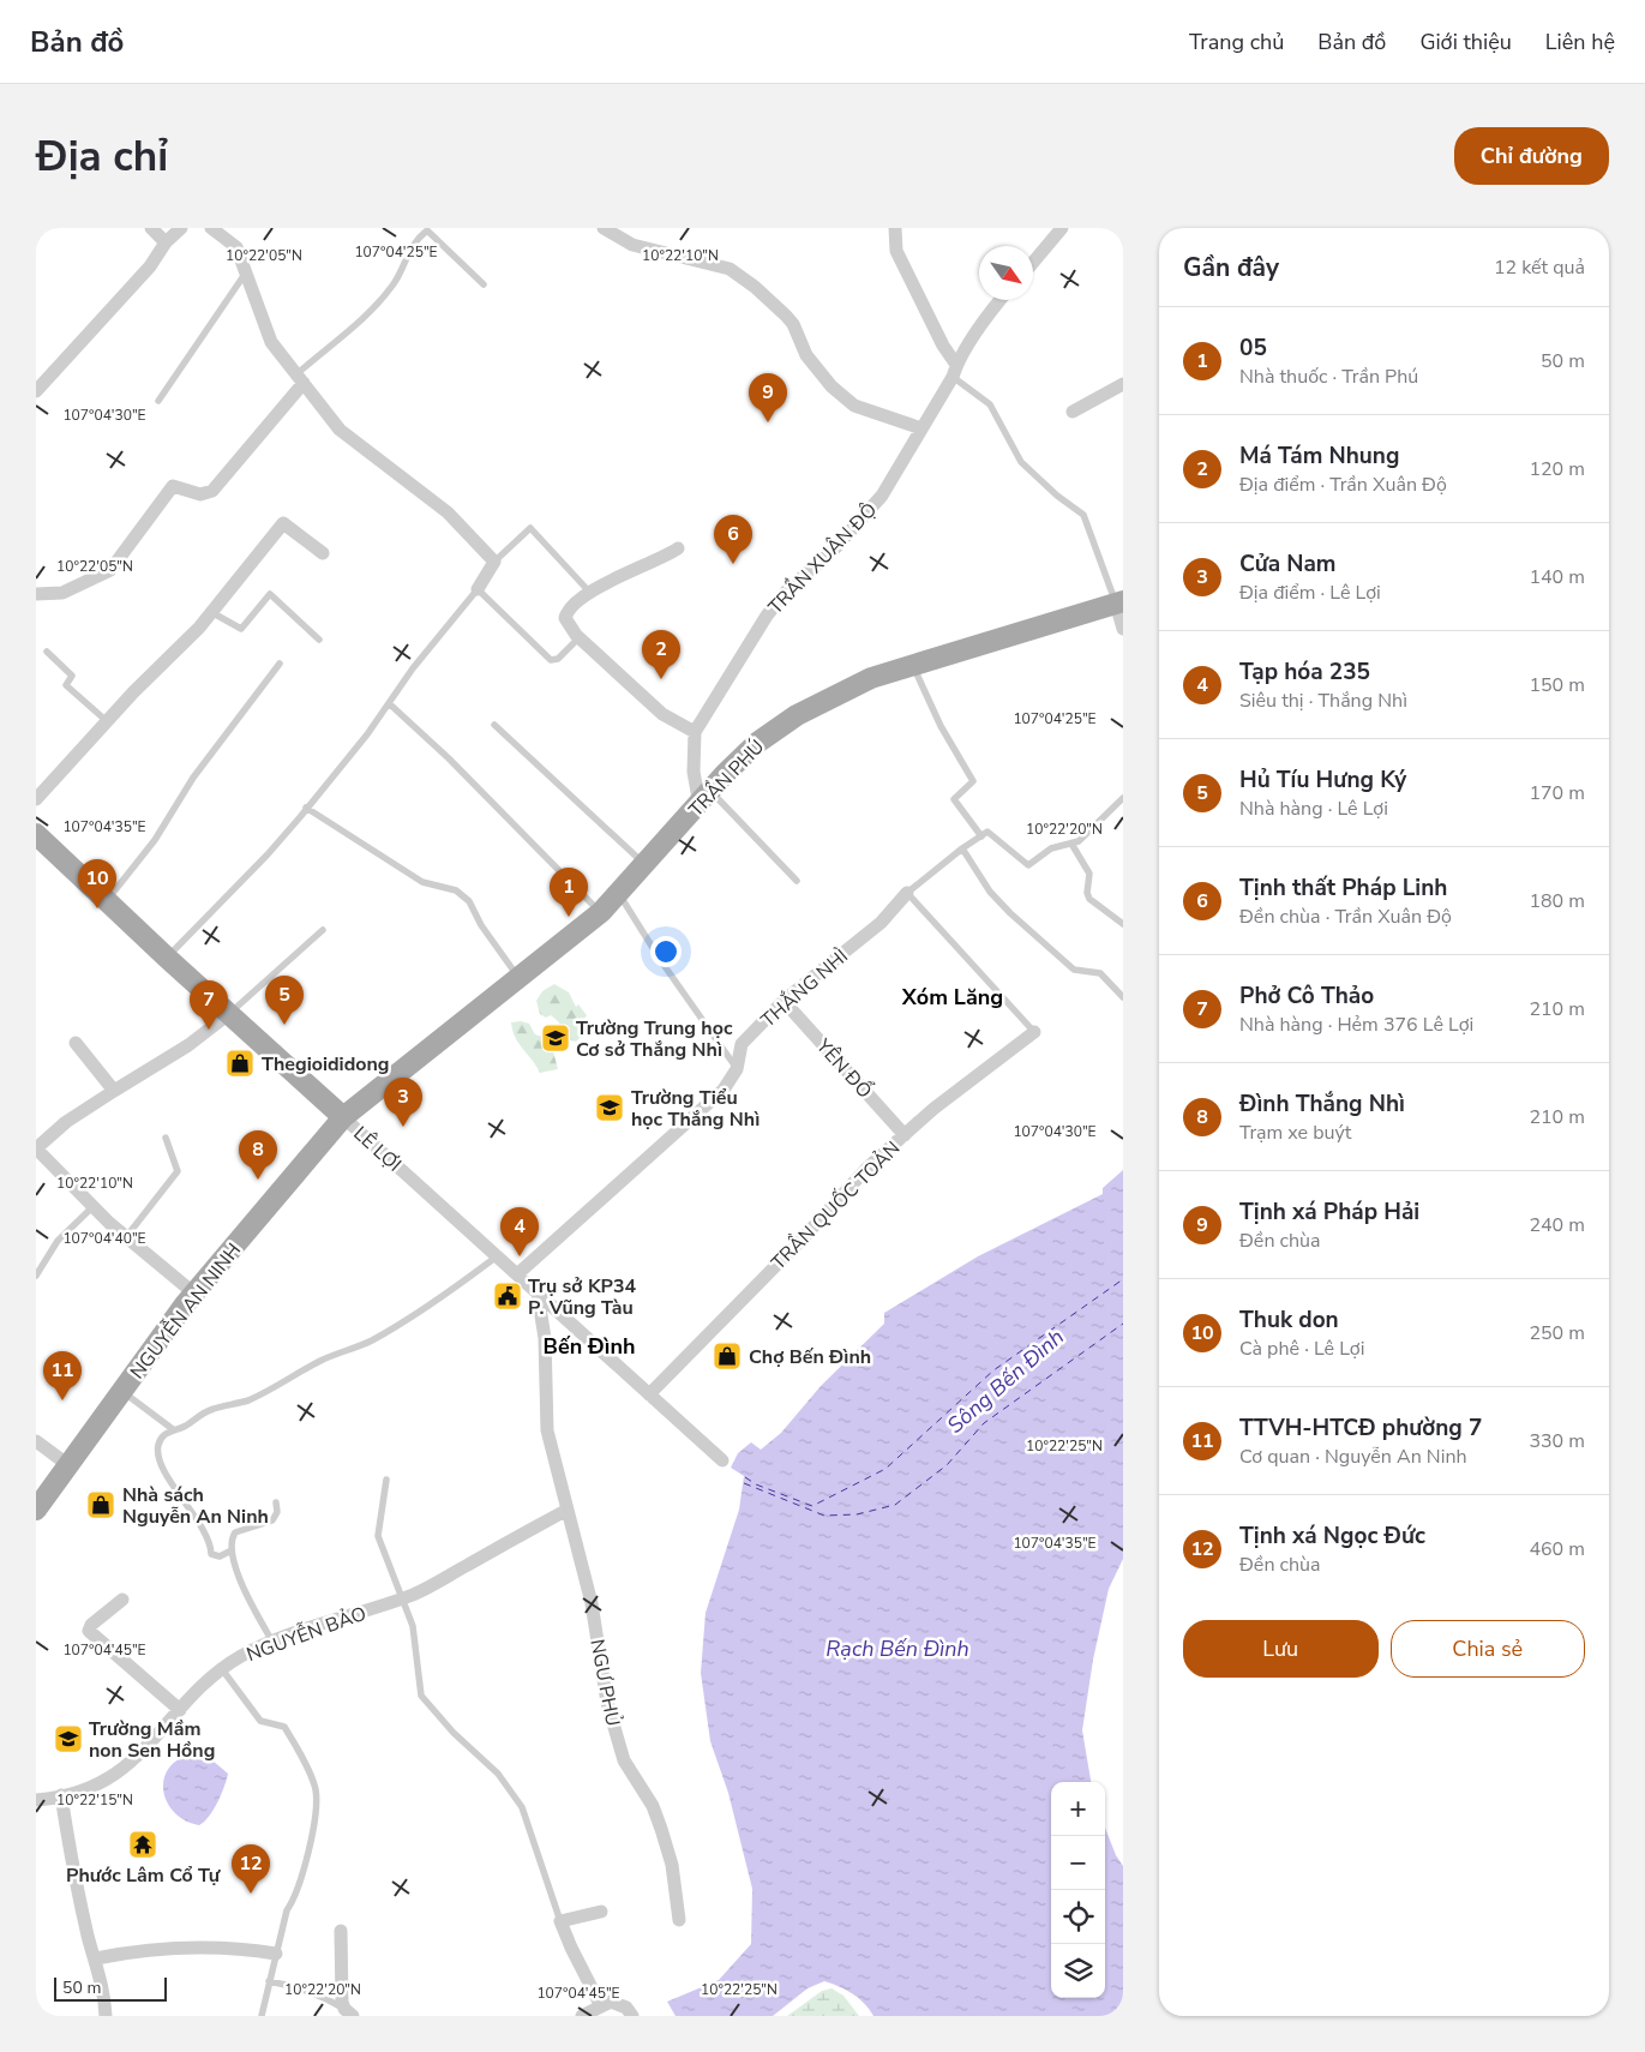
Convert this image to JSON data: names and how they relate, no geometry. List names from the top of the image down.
{
  "streets": {
    "main road": ["TRẦN PHÚ", "LÊ LỢI", "NGUYỄN AN NINH"],
    "street": [
      "TRẦN XUÂN ĐỘ",
      "THẮNG NHÌ",
      "YÊN ĐỔ",
      "TRẦN QUỐC TOẢN",
      "NGUYỄN BẢO",
      "NGƯ PHỦ"
    ]
  },
  "crossings": [
    ["TRẦN PHÚ", "LÊ LỢI"],
    ["TRẦN PHÚ", "NGUYỄN AN NINH"],
    ["THẮNG NHÌ", "YÊN ĐỔ"],
    ["THẮNG NHÌ", "LÊ LỢI"],
    ["YÊN ĐỔ", "TRẦN QUỐC TOẢN"],
    ["LÊ LỢI", "TRẦN QUỐC TOẢN"],
    ["LÊ LỢI", "NGUYỄN AN NINH"],
    ["LÊ LỢI", "NGƯ PHỦ"],
    ["NGUYỄN BẢO", "NGƯ PHỦ"]
  ],
  "districts": ["Xóm Lăng", "Bến Đình"],
  "water": ["Sông Bến Đình", "Rạch Bến Đình"],
  "places": {
    "school or university": ["Trường Trung học Cơ sở Thắng Nhì", "Trường Tiểu học Thắng Nhì", "Trường Mầm non Sen Hồng"],
    "shop": ["Thegioididong", "Chợ Bến Đình", "Nhà sách Nguyễn An Ninh"],
    "public building": ["Trụ sở KP34 P. Vũng Tàu"],
    "temple": ["Phước Lâm Cổ Tự"]
  },
  "scale_bar": "50 m",
  "north": "bottom right",
  "page": {
    "header": "Bản đồ",
    "nav": [
      "Trang chủ",
      "Bản đồ",
      "Giới thiệu",
      "Liên hệ"
    ],
    "buttons": [
      "Chỉ đường",
      ["Lưu", "Chia sẻ"]
    ],
    "title": "Địa chỉ",
    "heading": ["Gần đây", "12 kết quả"],
    "list": [
      {
        "mark": "1",
        "name": "05",
        "note": "Nhà thuốc · Trần Phú",
        "value": "50 m"
      },
      {
        "mark": "2",
        "name": "Má Tám Nhung",
        "note": "Địa điểm · Trần Xuân Độ",
        "value": "120 m"
      },
      {
        "mark": "3",
        "name": "Cửa Nam",
        "note": "Địa điểm · Lê Lợi",
        "value": "140 m"
      },
      {
        "mark": "4",
        "name": "Tạp hóa 235",
        "note": "Siêu thị · Thắng Nhì",
        "value": "150 m"
      },
      {
        "mark": "5",
        "name": "Hủ Tíu Hưng Ký",
        "note": "Nhà hàng · Lê Lợi",
        "value": "170 m"
      },
      {
        "mark": "6",
        "name": "Tịnh thất Pháp Linh",
        "note": "Đền chùa · Trần Xuân Độ",
        "value": "180 m"
      },
      {
        "mark": "7",
        "name": "Phở Cô Thảo",
        "note": "Nhà hàng · Hẻm 376 Lê Lợi",
        "value": "210 m"
      },
      {
        "mark": "8",
        "name": "Đình Thắng Nhì",
        "note": "Trạm xe buýt",
        "value": "210 m"
      },
      {
        "mark": "9",
        "name": "Tịnh xá Pháp Hải",
        "note": "Đền chùa",
        "value": "240 m"
      },
      {
        "mark": "10",
        "name": "Thuk don",
        "note": "Cà phê · Lê Lợi",
        "value": "250 m"
      },
      {
        "mark": "11",
        "name": "TTVH-HTCĐ phường 7",
        "note": "Cơ quan · Nguyễn An Ninh",
        "value": "330 m"
      },
      {
        "mark": "12",
        "name": "Tịnh xá Ngọc Đức",
        "note": "Đền chùa",
        "value": "460 m"
      }
    ],
    "pins": [
      "9",
      "6",
      "2",
      "10",
      "1",
      "5",
      "7",
      "3",
      "8",
      "4",
      "11",
      "12"
    ],
    "map_buttons": ["+", "−"],
    "scale": "50 m"
  },
  "coordinates": [
    "107°04'25\"E",
    "10°22'05\"N",
    "10°22'10\"N",
    "107°04'30\"E",
    "107°04'35\"E",
    "10°22'20\"N",
    "107°04'40\"E",
    "10°22'25\"N",
    "107°04'45\"E",
    "10°22'15\"N"
  ]
}
